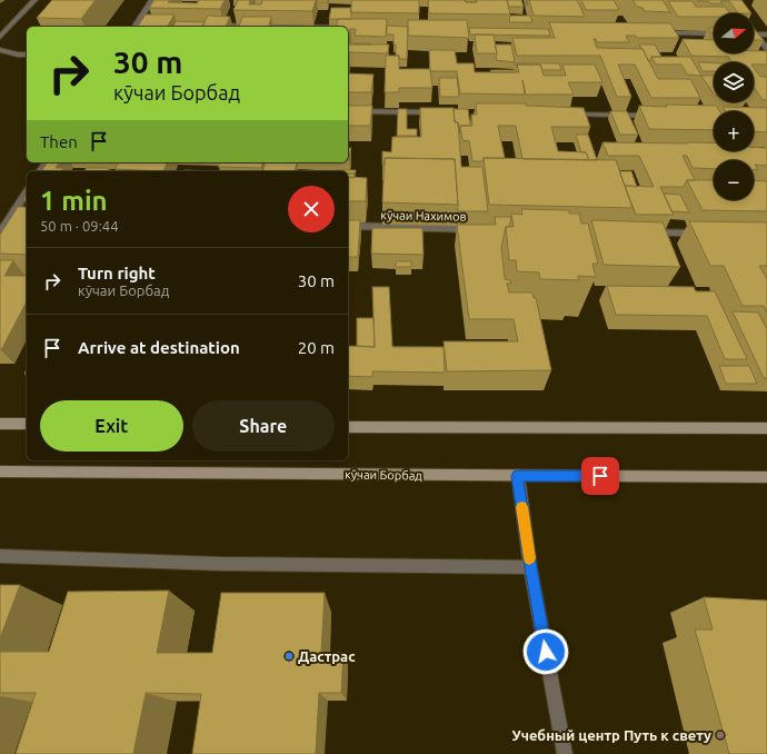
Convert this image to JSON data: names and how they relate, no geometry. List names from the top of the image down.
{
  "streets": {
    "main road": ["кӯчаи Борбад"],
    "street": ["кӯчаи Нахимов"]
  },
  "places": ["Дастрас", "Учебный центр Путь к свету"],
  "north": "right",
  "page": {
    "map_buttons": ["+", "−"],
    "turn": ["30 m", "кӯчаи Борбад"],
    "then": "Then",
    "heading": ["1 min", "50 m · 09:44"],
    "list": [
      {
        "name": "Turn right",
        "note": "кӯчаи Борбад",
        "value": "30 m"
      },
      {
        "name": "Arrive at destination",
        "value": "20 m"
      }
    ],
    "buttons": ["Exit", "Share"]
  }
}
